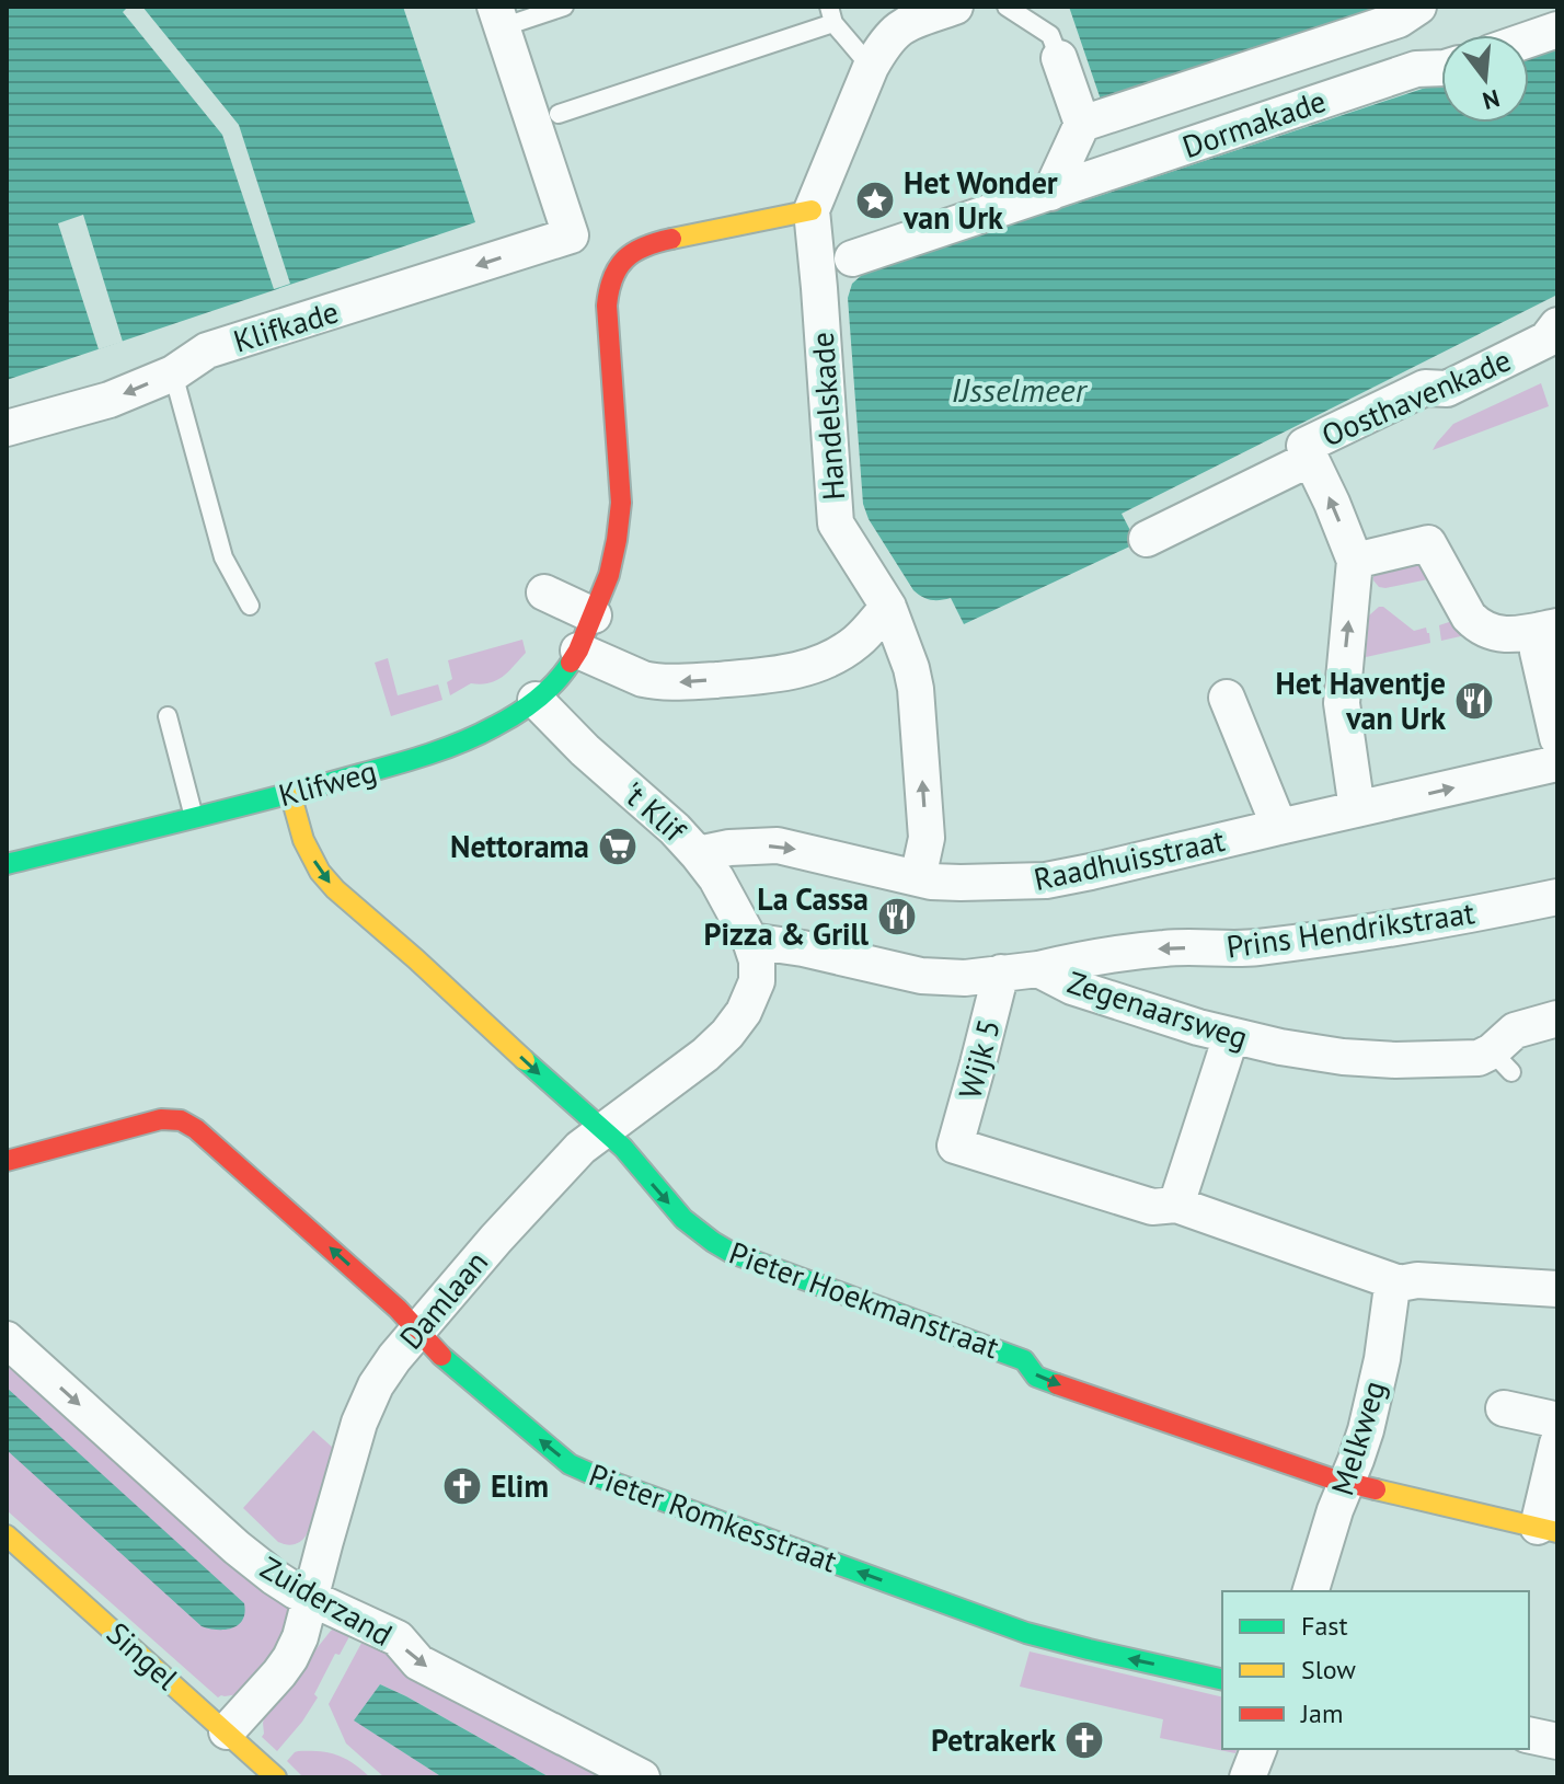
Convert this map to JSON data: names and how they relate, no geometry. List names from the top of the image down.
{
  "streets": {
    "street": [
      "Dormakade",
      "Klifkade",
      "Oosthavenkade",
      "Handelskade",
      "Klifweg",
      "'t Klif",
      "Raadhuisstraat",
      "Prins Hendrikstraat",
      "Zegenaarsweg",
      "Wijk 5",
      "Damlaan",
      "Pieter Hoekmanstraat",
      "Melkweg",
      "Pieter Romkesstraat",
      "Zuiderzand",
      "Singel"
    ]
  },
  "crossings": [
    ["Dormakade", "Handelskade"],
    ["Handelskade", "Raadhuisstraat"],
    ["Klifweg", "'t Klif"],
    ["Klifweg", "Pieter Hoekmanstraat"],
    ["'t Klif", "Raadhuisstraat"],
    ["'t Klif", "Zegenaarsweg"],
    ["'t Klif", "Damlaan"],
    ["Prins Hendrikstraat", "Zegenaarsweg"],
    ["Zegenaarsweg", "Wijk 5"],
    ["Zegenaarsweg", "Damlaan"],
    ["Damlaan", "Pieter Hoekmanstraat"],
    ["Damlaan", "Pieter Romkesstraat"],
    ["Damlaan", "Zuiderzand"],
    ["Damlaan", "Singel"],
    ["Pieter Hoekmanstraat", "Melkweg"]
  ],
  "one_way": [
    "Klifkade",
    "Handelskade",
    "Prins Hendrikstraat",
    "Pieter Hoekmanstraat",
    "Pieter Romkesstraat",
    "Zuiderzand"
  ],
  "water": ["IJsselmeer"],
  "places": {
    "place": ["Het Wonder van Urk"],
    "restaurant": ["Het Haventje van Urk", "La Cassa Pizza & Grill"],
    "supermarket": ["Nettorama"],
    "church": ["Elim", "Petrakerk"]
  },
  "legend": ["Fast", "Slow", "Jam"],
  "north": "bottom"
}
